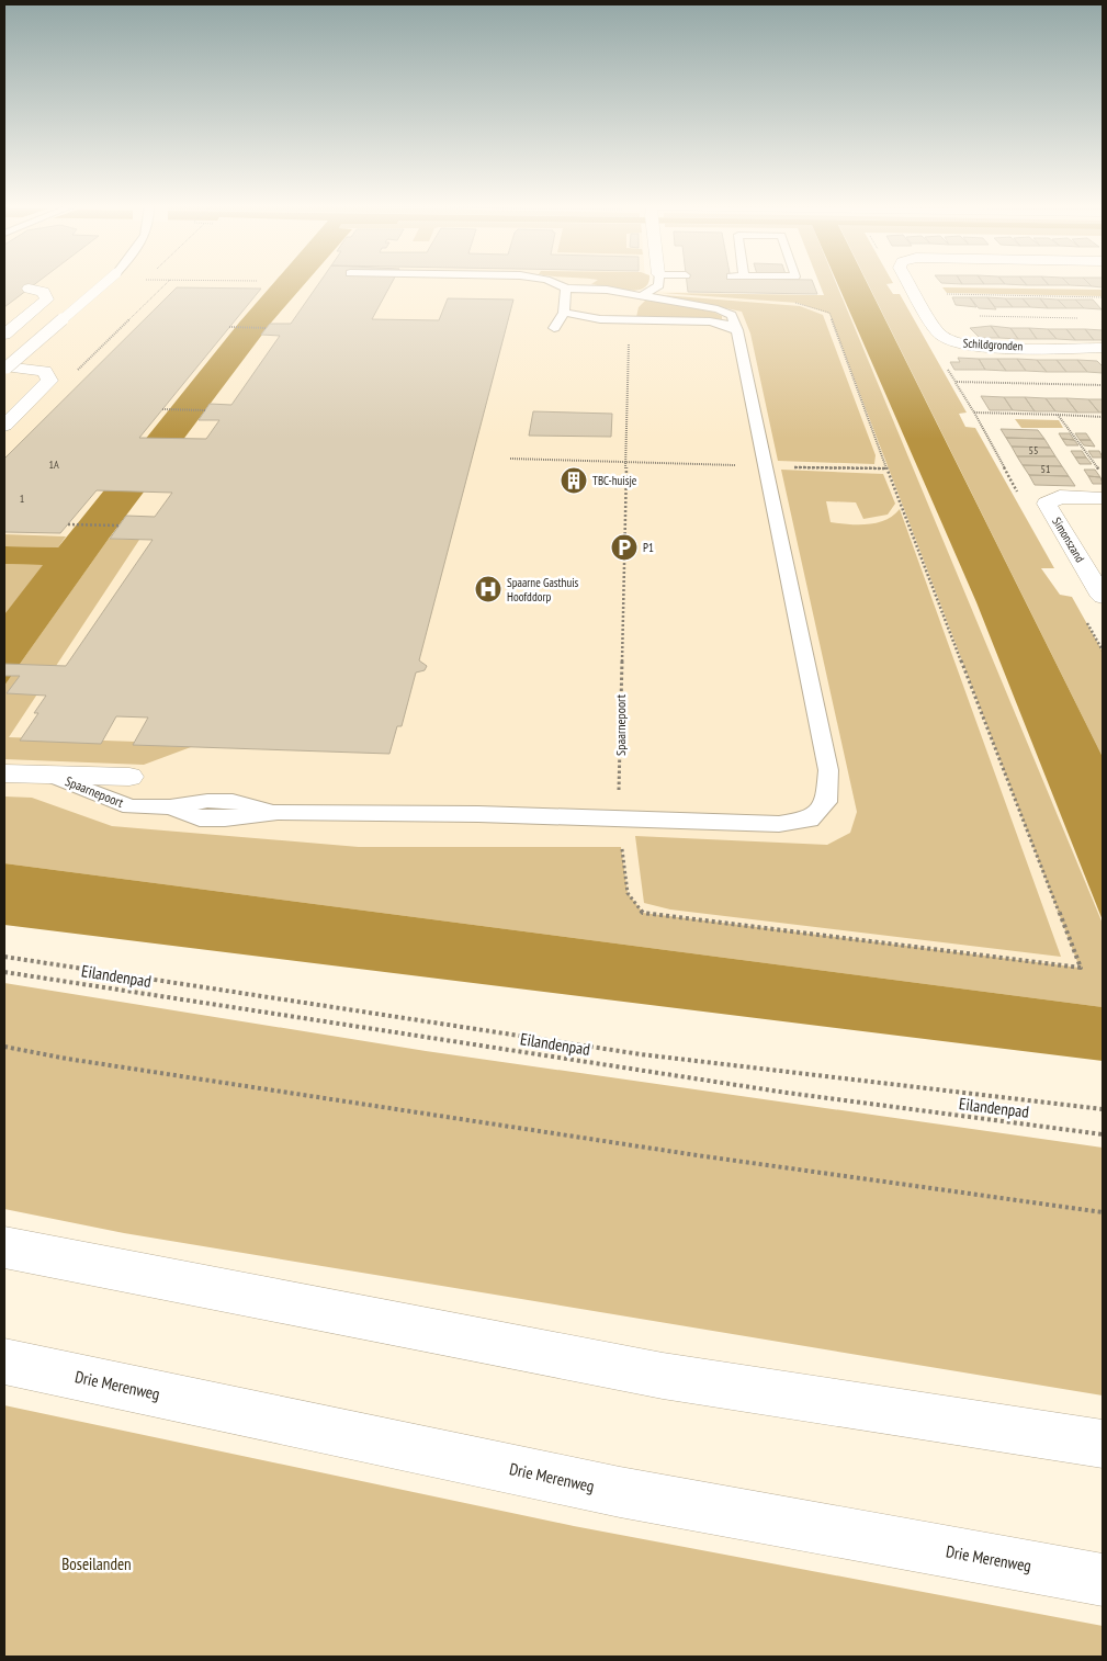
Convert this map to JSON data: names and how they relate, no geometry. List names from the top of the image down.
{
  "streets": {
    "main road": [
      "Schildgronden",
      "Simonszand",
      "Spaarnepoort",
      "Drie Merenweg"
    ],
    "path": ["Eilandenpad"]
  },
  "parks": ["Boseilanden"],
  "places": {
    "building": ["TBC-huisje"],
    "parking": ["P1"],
    "hospital": ["Spaarne Gasthuis Hoofddorp"]
  },
  "house_numbers": [
    "55",
    "1A",
    "51",
    "1"
  ]
}
